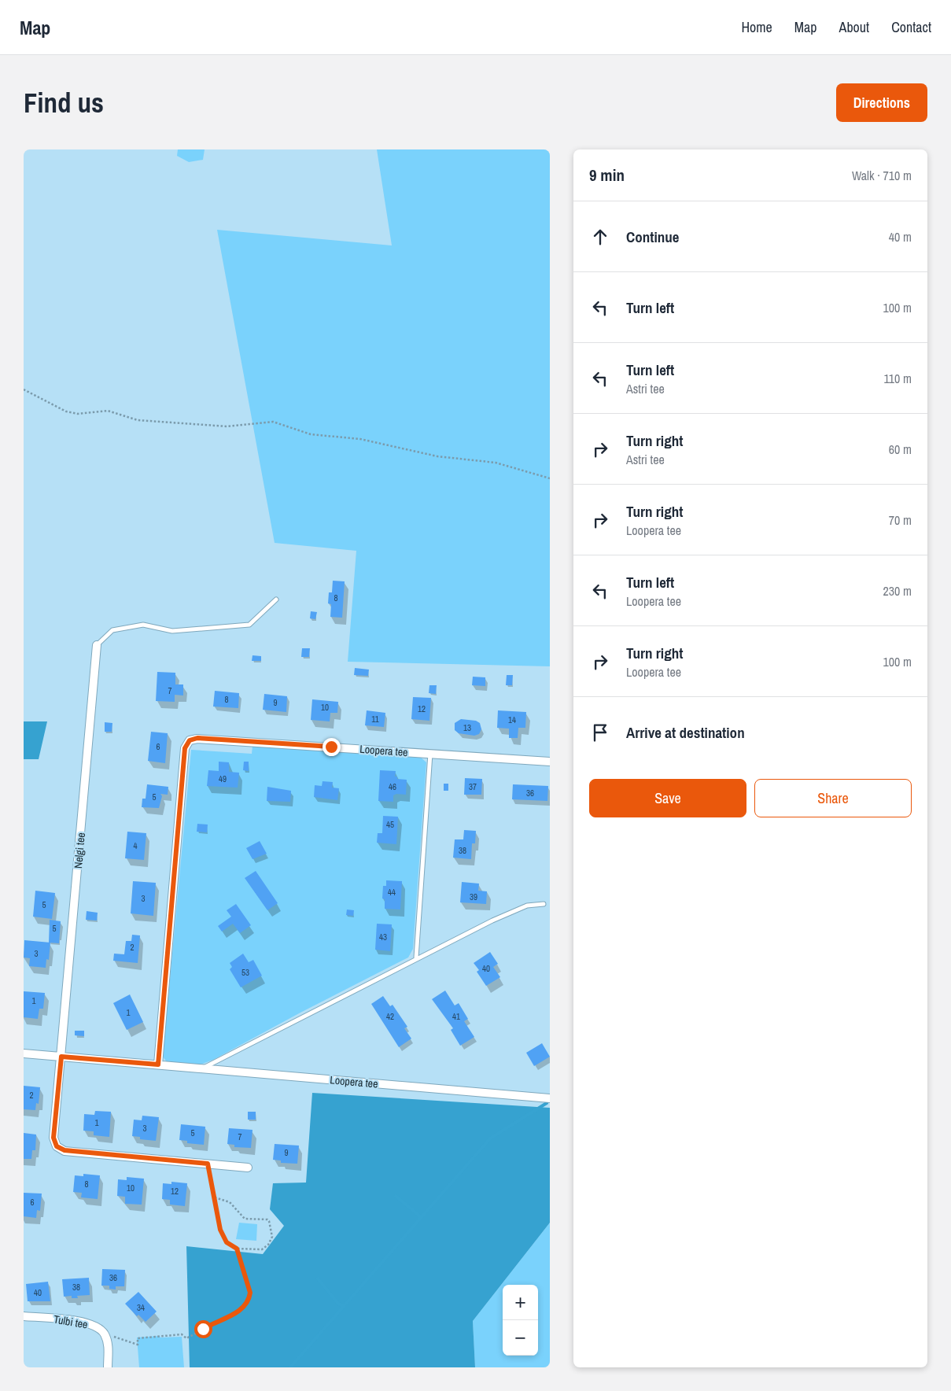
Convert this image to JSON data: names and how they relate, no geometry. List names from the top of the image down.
{
  "streets": {
    "street": ["Loopera tee", "Nelgi tee", "Tulbi tee"]
  },
  "crossings": [
    ["Loopera tee", "Nelgi tee"]
  ],
  "house_numbers": [
    "8",
    "7",
    "8",
    "9",
    "10",
    "12",
    "11",
    "14",
    "13",
    "6",
    "49",
    "46",
    "37",
    "36",
    "5",
    "45",
    "4",
    "38",
    "44",
    "39",
    "3",
    "5",
    "5",
    "43",
    "2",
    "3",
    "40",
    "53",
    "1",
    "1",
    "42",
    "41",
    "2",
    "1",
    "3",
    "5",
    "7",
    "9",
    "8",
    "10",
    "12",
    "6",
    "36",
    "38",
    "40",
    "34"
  ],
  "page": {
    "header": "Map",
    "nav": [
      "Home",
      "Map",
      "About",
      "Contact"
    ],
    "buttons": [
      "Directions",
      ["Save", "Share"]
    ],
    "title": "Find us",
    "heading": ["9 min", "Walk · 710 m"],
    "list": [
      ["Continue", "40 m"],
      ["Turn left", "100 m"],
      ["Turn left", "Astri tee", "110 m"],
      ["Turn right", "Astri tee", "60 m"],
      ["Turn right", "Loopera tee", "70 m"],
      ["Turn left", "Loopera tee", "230 m"],
      ["Turn right", "Loopera tee", "100 m"],
      "Arrive at destination"
    ],
    "map_buttons": ["+", "−"]
  }
}
